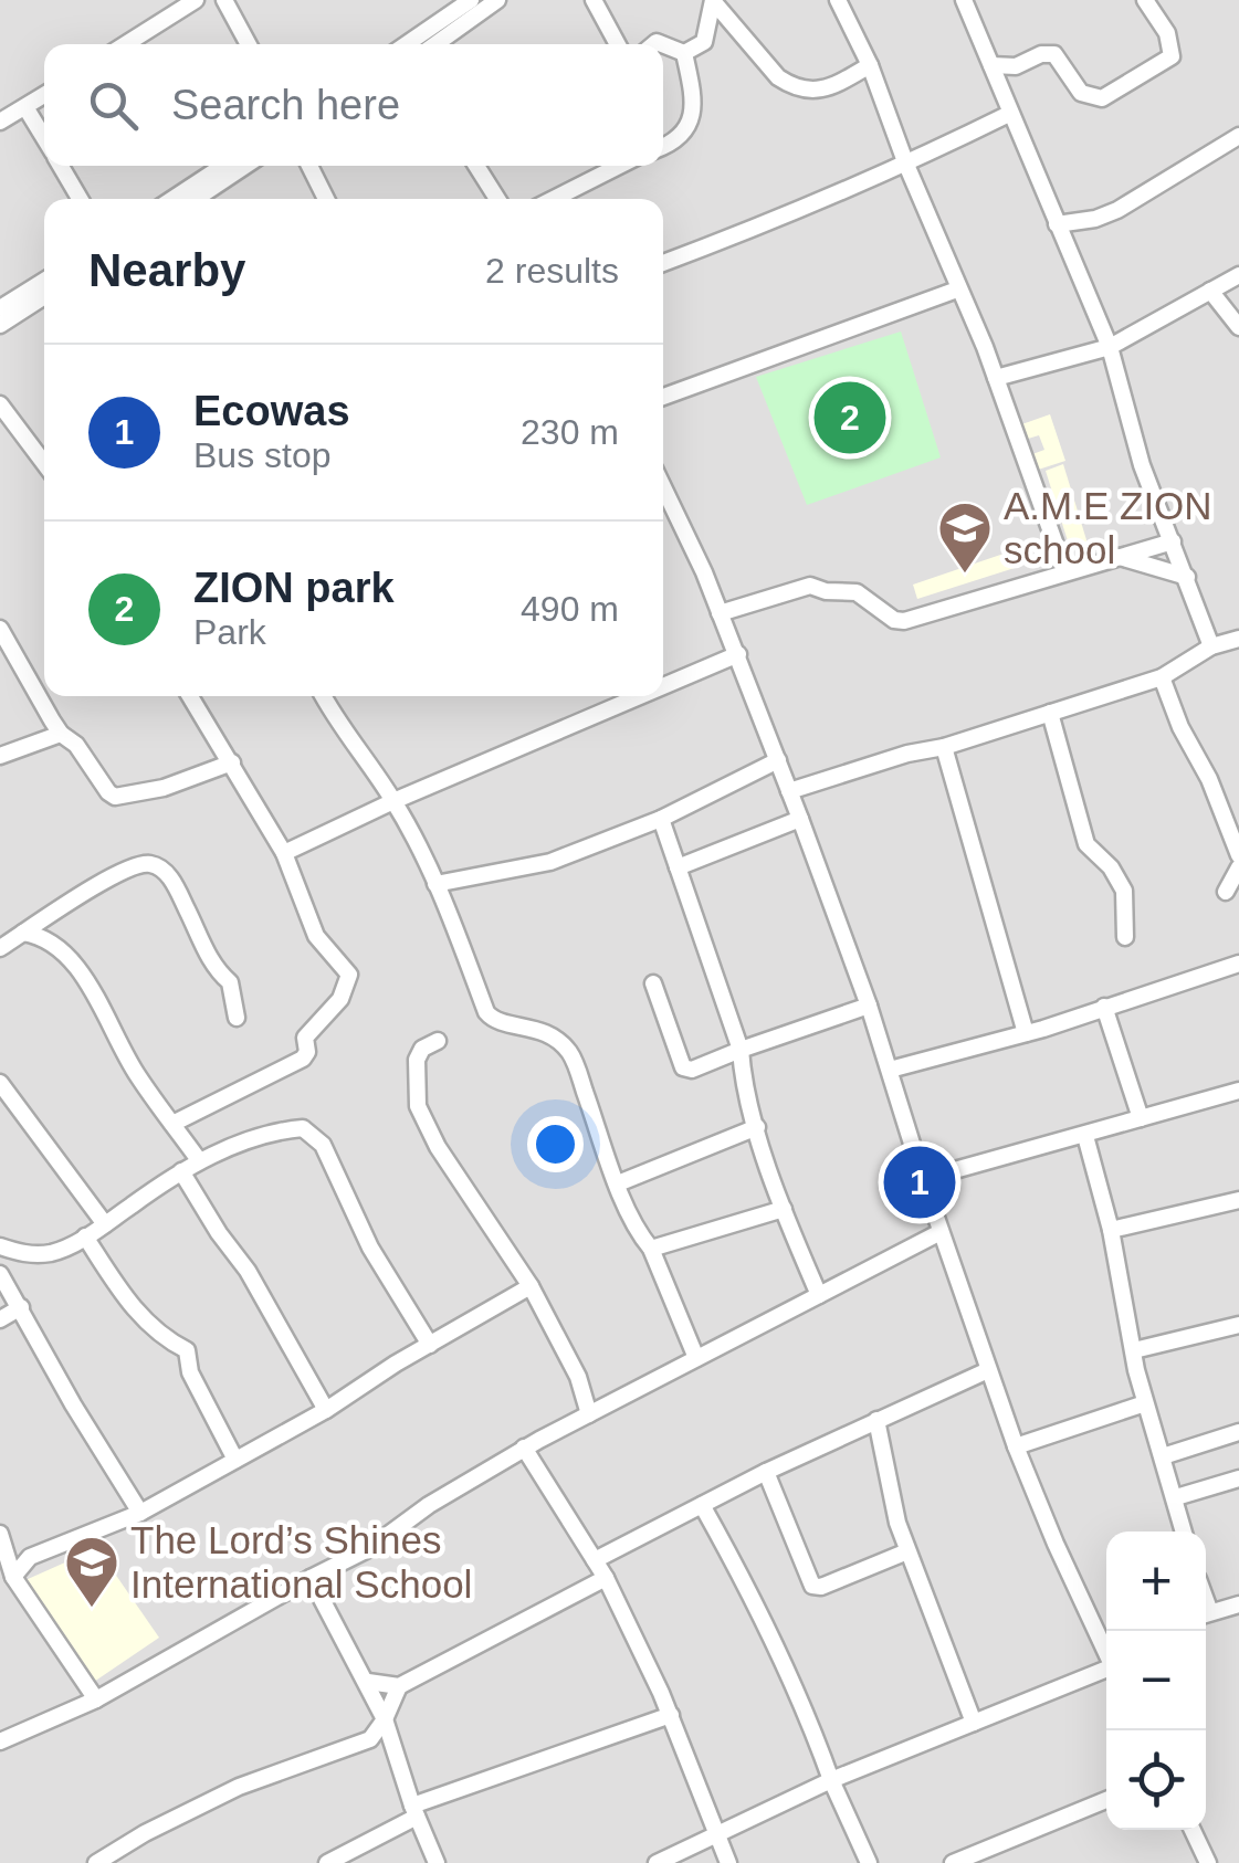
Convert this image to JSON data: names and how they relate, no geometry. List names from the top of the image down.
{
  "places": {
    "school or university": ["A.M.E ZION school", "The Lord’s Shines International School"]
  },
  "page": {
    "search": "Search here",
    "heading": ["Nearby", "2 results"],
    "list": [
      {
        "mark": "1",
        "name": "Ecowas",
        "note": "Bus stop",
        "value": "230 m"
      },
      {
        "mark": "2",
        "name": "ZION park",
        "note": "Park",
        "value": "490 m"
      }
    ],
    "pins": ["2", "1"],
    "map_buttons": ["+", "−"]
  }
}
